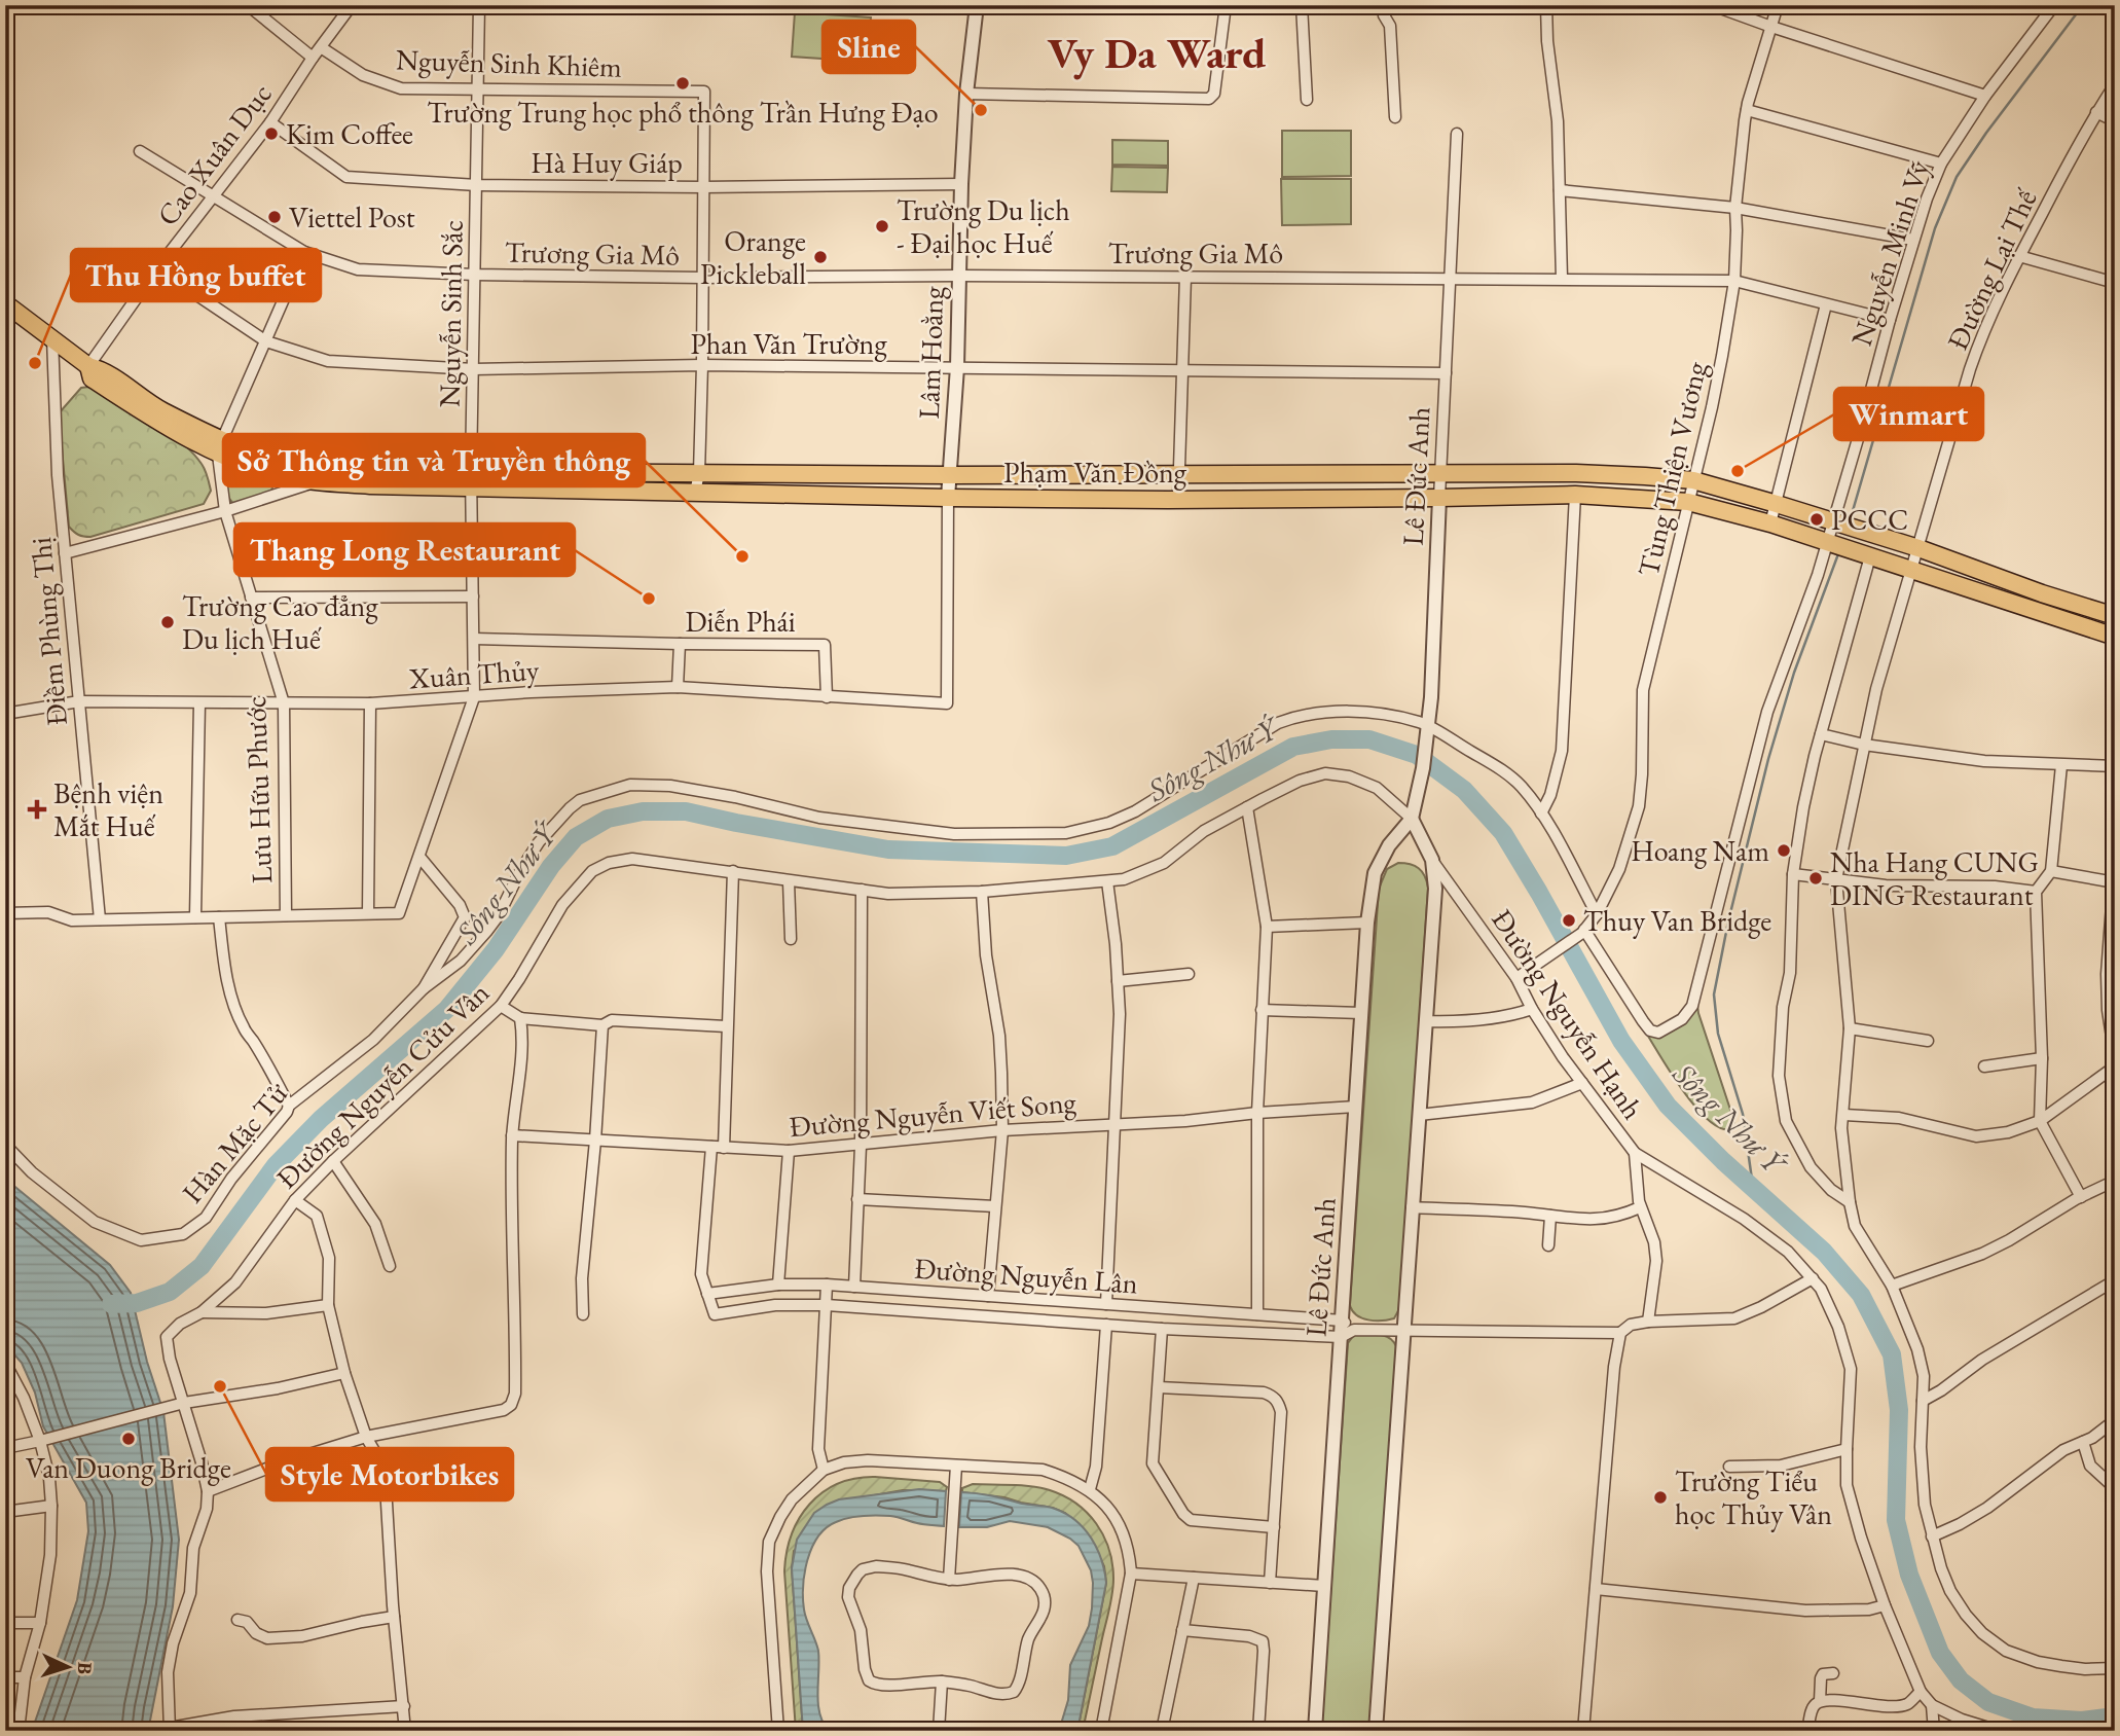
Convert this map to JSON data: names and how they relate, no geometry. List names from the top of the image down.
{
  "streets": {
    "main road": ["Phạm Văn Đồng"],
    "street": [
      "Nguyễn Sinh Khiêm",
      "Cao Xuân Dục",
      "Hà Huy Giáp",
      "Trương Gia Mô",
      "Nguyễn Minh Vỹ",
      "Đường Lại Thế",
      "Nguyễn Sinh Sắc",
      "Phan Văn Trường",
      "Lâm Hoằng",
      "Tùng Thiện Vương",
      "Lê Đức Anh",
      "Diễn Phái",
      "Điềm Phùng Thị",
      "Xuân Thủy",
      "Lưu Hữu Phước",
      "Đường Nguyễn Hạnh",
      "Đường Nguyễn Cửu Vân",
      "Đường Nguyễn Viết Song",
      "Hàn Mặc Tử",
      "Đường Nguyễn Lân"
    ]
  },
  "crossings": [
    ["Nguyễn Sinh Khiêm", "Cao Xuân Dục"],
    ["Nguyễn Sinh Khiêm", "Hà Huy Giáp"],
    ["Nguyễn Sinh Khiêm", "Nguyễn Sinh Sắc"],
    ["Cao Xuân Dục", "Hà Huy Giáp"],
    ["Cao Xuân Dục", "Trương Gia Mô"],
    ["Cao Xuân Dục", "Phan Văn Trường"],
    ["Cao Xuân Dục", "Phạm Văn Đồng"],
    ["Hà Huy Giáp", "Nguyễn Sinh Sắc"],
    ["Hà Huy Giáp", "Lâm Hoằng"],
    ["Trương Gia Mô", "Nguyễn Minh Vỹ"],
    ["Trương Gia Mô", "Nguyễn Sinh Sắc"],
    ["Trương Gia Mô", "Lâm Hoằng"],
    ["Trương Gia Mô", "Tùng Thiện Vương"],
    ["Trương Gia Mô", "Lê Đức Anh"],
    ["Nguyễn Minh Vỹ", "Tùng Thiện Vương"],
    ["Nguyễn Minh Vỹ", "Phạm Văn Đồng"],
    ["Đường Lại Thế", "Phạm Văn Đồng"],
    ["Nguyễn Sinh Sắc", "Phan Văn Trường"],
    ["Nguyễn Sinh Sắc", "Phạm Văn Đồng"],
    ["Nguyễn Sinh Sắc", "Diễn Phái"],
    ["Nguyễn Sinh Sắc", "Xuân Thủy"],
    ["Nguyễn Sinh Sắc", "Hàn Mặc Tử"],
    ["Phan Văn Trường", "Lâm Hoằng"],
    ["Phan Văn Trường", "Lê Đức Anh"],
    ["Lâm Hoằng", "Phạm Văn Đồng"],
    ["Lâm Hoằng", "Xuân Thủy"],
    ["Tùng Thiện Vương", "Phạm Văn Đồng"],
    ["Tùng Thiện Vương", "Đường Nguyễn Hạnh"],
    ["Phạm Văn Đồng", "Lê Đức Anh"],
    ["Phạm Văn Đồng", "Điềm Phùng Thị"],
    ["Phạm Văn Đồng", "Lưu Hữu Phước"],
    ["Lê Đức Anh", "Đường Nguyễn Cửu Vân"],
    ["Lê Đức Anh", "Đường Nguyễn Viết Song"],
    ["Lê Đức Anh", "Đường Nguyễn Lân"],
    ["Diễn Phái", "Xuân Thủy"],
    ["Điềm Phùng Thị", "Xuân Thủy"],
    ["Xuân Thủy", "Lưu Hữu Phước"]
  ],
  "districts": ["Vy Da Ward"],
  "water": ["Sông Như Ý"],
  "places": {
    "other": [
      "Trường Trung học phổ thông Trần Hưng Đạo",
      "Sline",
      "Kim Coffee",
      "Viettel Post",
      "Trường Du lịch - Đại học Huế",
      "Orange Pickleball",
      "Thu Hồng buffet",
      "Winmart",
      "PCCC",
      "Sở Thông tin và Truyền thông",
      "Thang Long Restaurant",
      "Trường Cao đẳng Du lịch Huế",
      "Hoang Nam",
      "Nha Hang CUNG DING Restaurant",
      "Thuy Van Bridge",
      "Style Motorbikes",
      "Van Duong Bridge",
      "Trường Tiểu học Thủy Vân"
    ],
    "health": ["Bệnh viện Mắt Huế"]
  },
  "north": "right"
}
